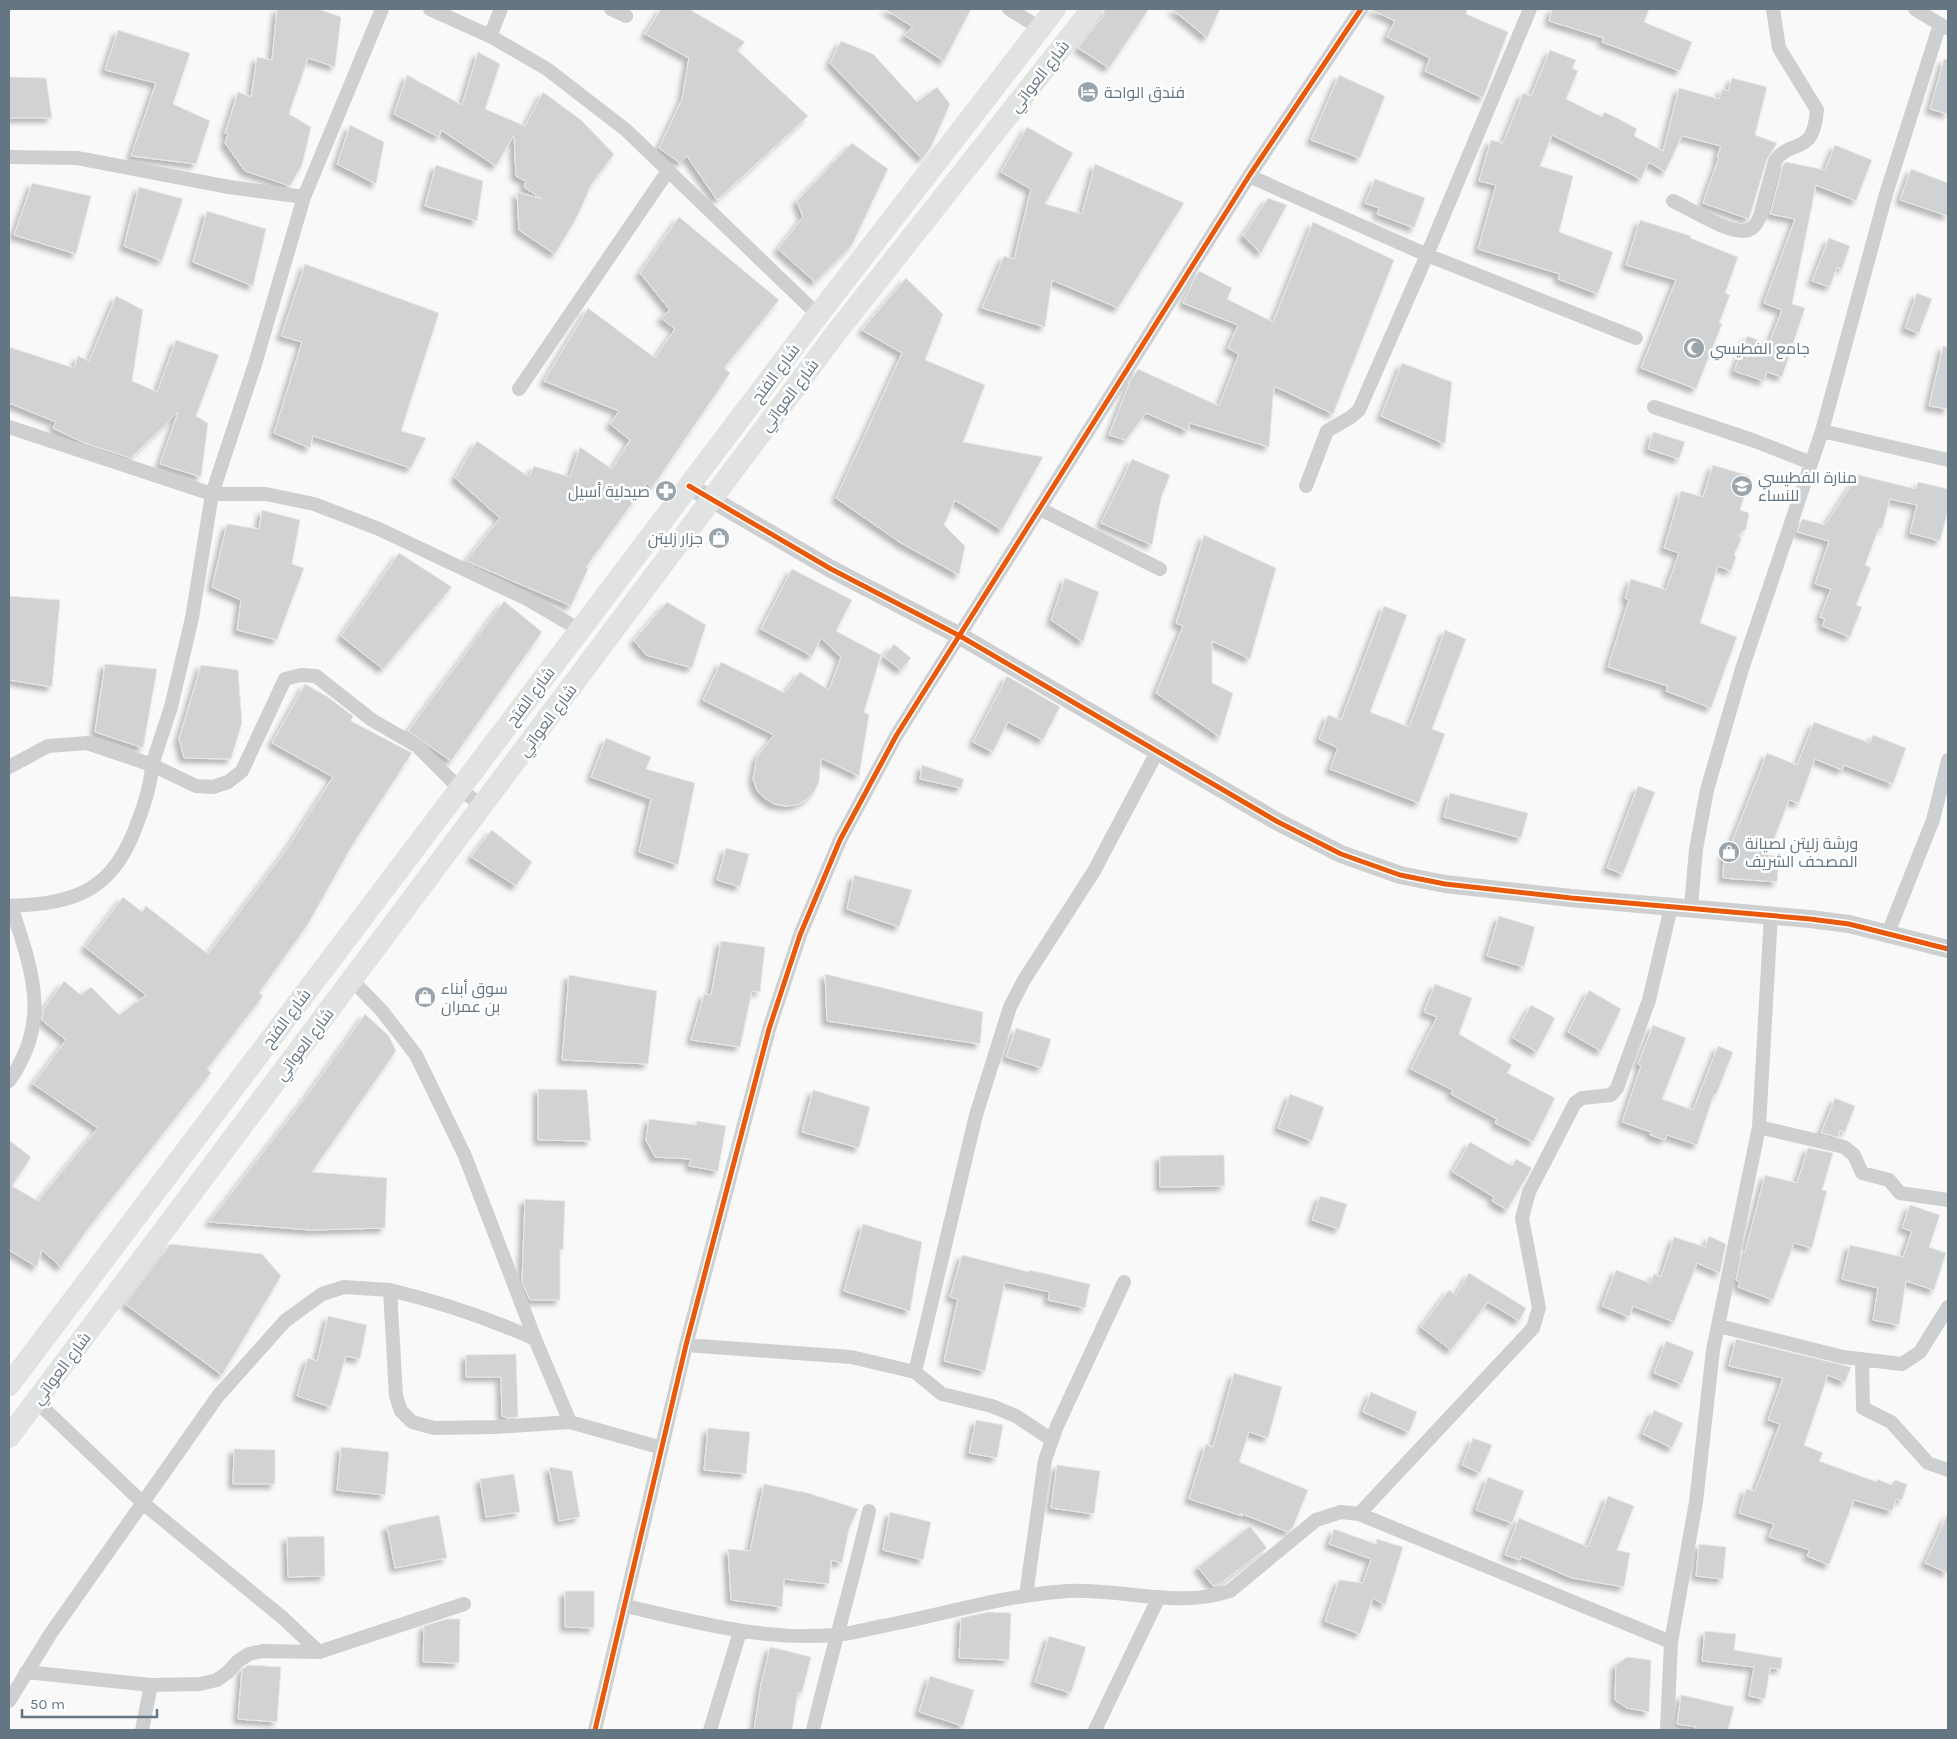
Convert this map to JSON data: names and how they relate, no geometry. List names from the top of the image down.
{
  "streets": {
    "main road": ["شارع العواتي", "شارع الفتح"]
  },
  "places": {
    "hotel": ["فندق الواحة"],
    "mosque": ["جامع الفطيسي"],
    "school or university": ["منارة الفطيسي للنساء"],
    "pharmacy": ["صيدلية أسيل"],
    "shop": ["جزار زليتن", "ورشة زليتن لصيانة المصحف الشريف", "سوق أبناء بن عمران"]
  },
  "scale_bar": "50 m"
}
